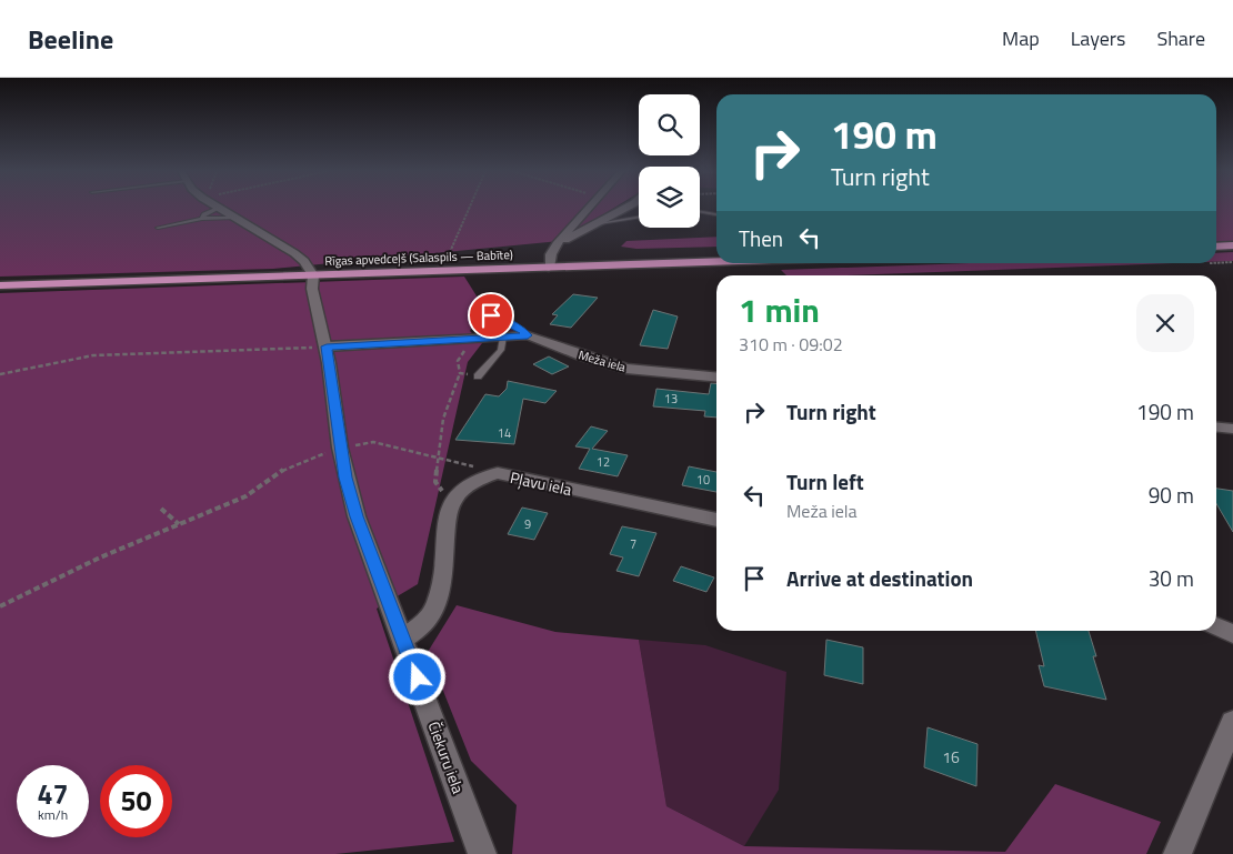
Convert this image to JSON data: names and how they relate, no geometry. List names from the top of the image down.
{
  "streets": {
    "highway": ["Rīgas apvedceļš (Salaspils — Babīte)"],
    "street": ["Meža iela", "Pļavu iela", "Čiekuru iela"]
  },
  "crossings": [
    ["Rīgas apvedceļš (Salaspils — Babīte)", "Čiekuru iela"]
  ],
  "house_numbers": [
    "13",
    "14",
    "12",
    "10",
    "9",
    "7",
    "16"
  ],
  "page": {
    "header": "Beeline",
    "nav": ["Map", "Layers", "Share"],
    "turn": ["190 m", "Turn right"],
    "then": "Then",
    "heading": ["1 min", "310 m · 09:02"],
    "list": [
      {
        "name": "Turn right",
        "value": "190 m"
      },
      {
        "name": "Turn left",
        "note": "Meža iela",
        "value": "90 m"
      },
      {
        "name": "Arrive at destination",
        "value": "30 m"
      }
    ],
    "speed": "47 km/h",
    "limit": "50"
  }
}
